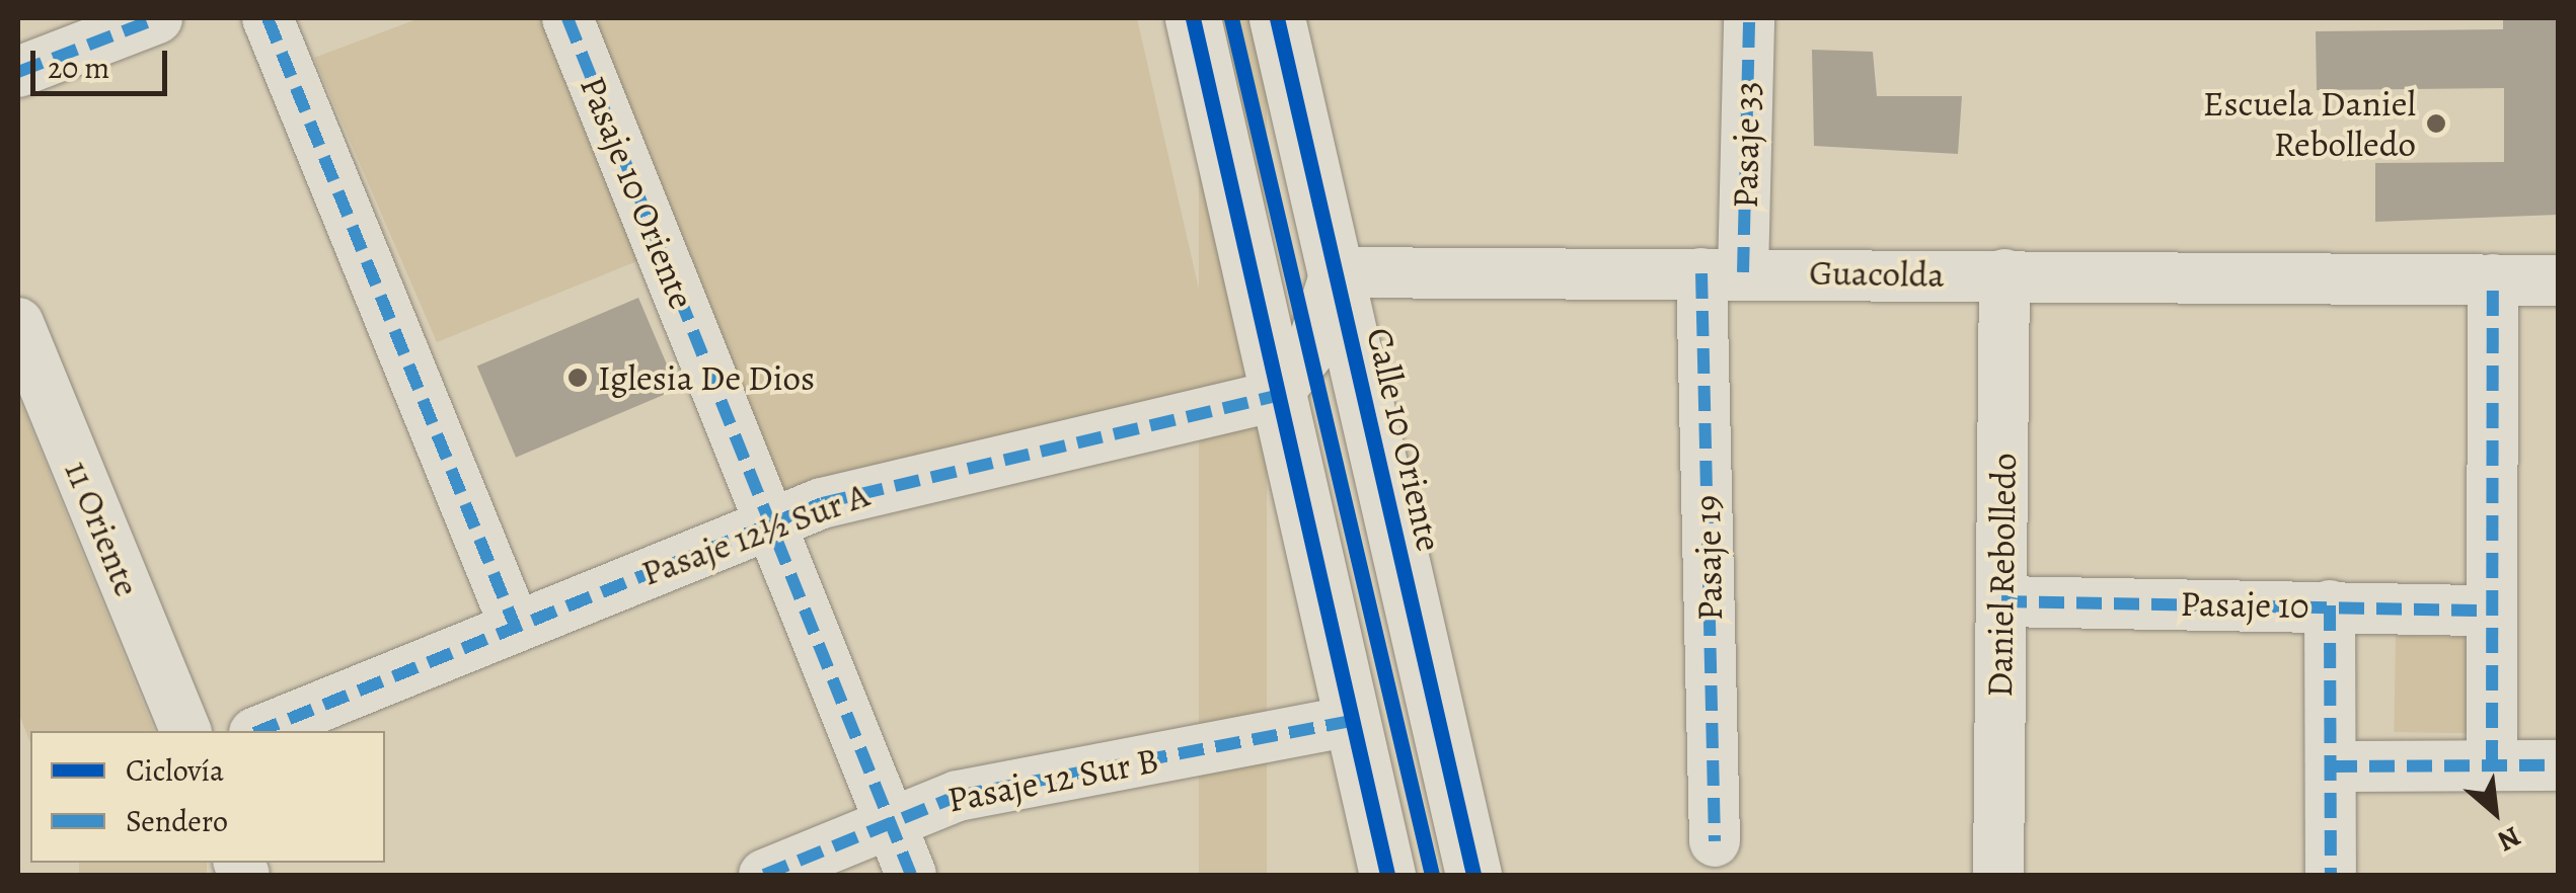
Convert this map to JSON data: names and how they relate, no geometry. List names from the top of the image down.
{
  "streets": {
    "main road": ["Calle 10 Oriente"],
    "street": [
      "Pasaje 33",
      "Pasaje 10 Oriente",
      "Guacolda",
      "11 Oriente",
      "Pasaje 12½ Sur A",
      "Pasaje 19",
      "Daniel Rebolledo",
      "Pasaje 10",
      "Pasaje 12 Sur B"
    ]
  },
  "crossings": [
    ["Pasaje 33", "Guacolda"],
    ["Pasaje 33", "Pasaje 19"],
    ["Pasaje 10 Oriente", "Pasaje 12½ Sur A"],
    ["Pasaje 10 Oriente", "Pasaje 12 Sur B"],
    ["Guacolda", "Calle 10 Oriente"],
    ["Guacolda", "Pasaje 19"],
    ["Guacolda", "Daniel Rebolledo"],
    ["Daniel Rebolledo", "Pasaje 10"]
  ],
  "places": ["Escuela Daniel Rebolledo", "Iglesia De Dios"],
  "legend": ["Ciclovía", "Sendero"],
  "scale_bar": "20 m",
  "north": "bottom right"
}
